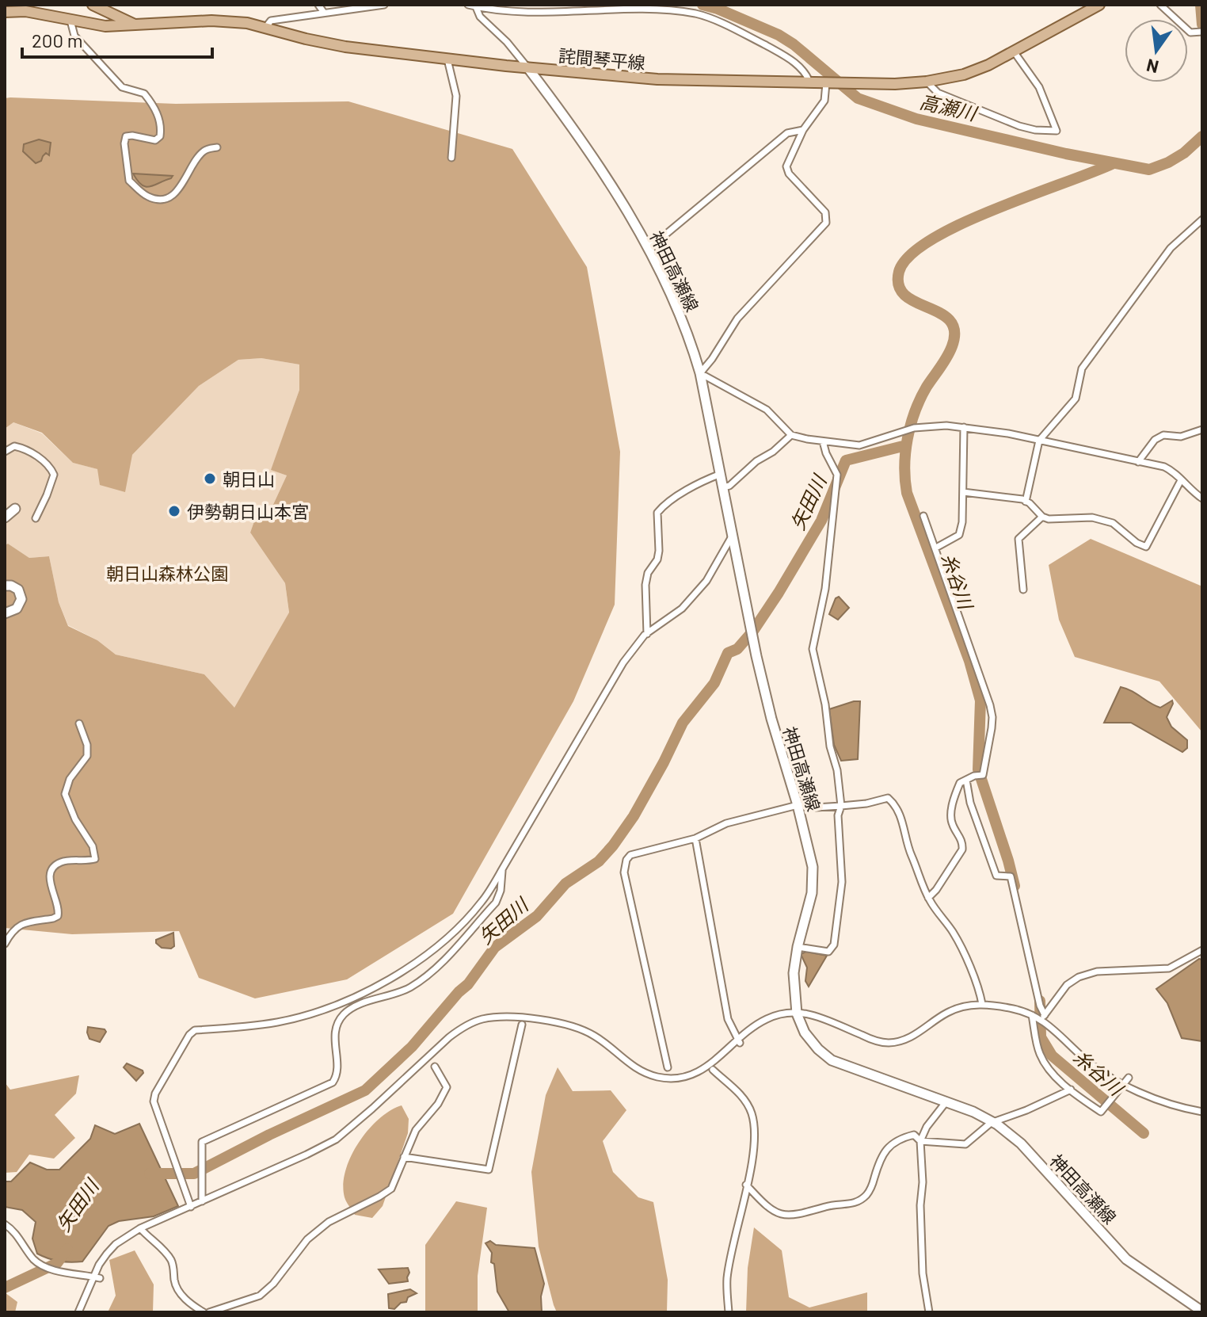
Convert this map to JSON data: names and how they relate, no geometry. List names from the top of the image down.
{
  "streets": {
    "main road": ["詫間琴平線", "神田高瀬線"]
  },
  "crossings": [
    ["詫間琴平線", "神田高瀬線"]
  ],
  "water": ["高瀬川", "矢田川", "糸谷川"],
  "parks": ["朝日山森林公園"],
  "places": ["朝日山", "伊勢朝日山本宮"],
  "scale_bar": "200 m",
  "north": "bottom"
}
